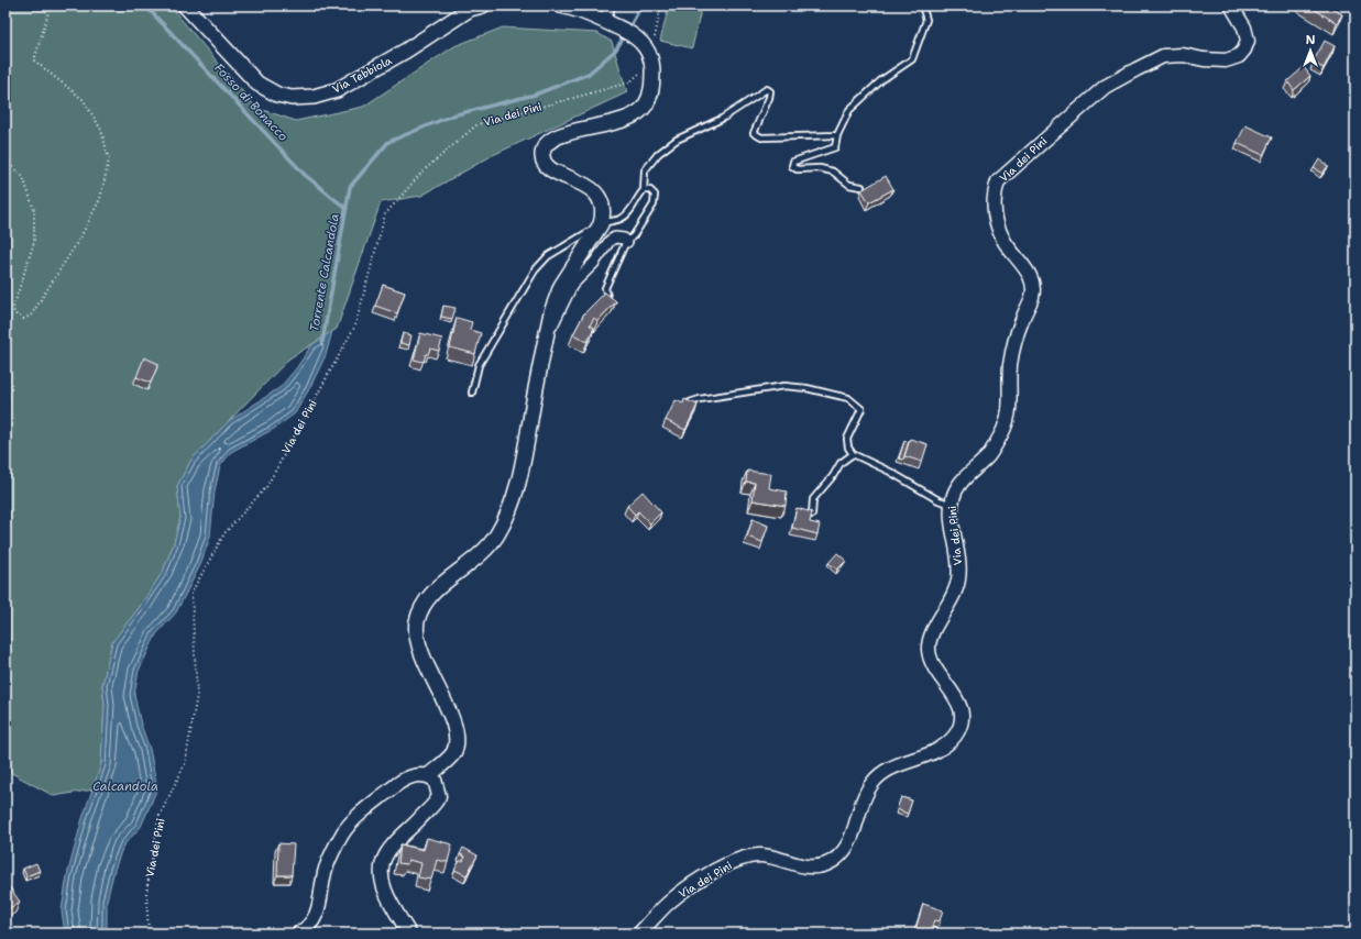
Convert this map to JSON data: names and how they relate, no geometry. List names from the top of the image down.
{
  "streets": {
    "main road": ["Via Tebbiola"],
    "street": ["Via dei Pini"]
  },
  "water": ["Fosso di Bonacco", "Torrente Calcandola", "Calcandola"],
  "north": "top"
}
